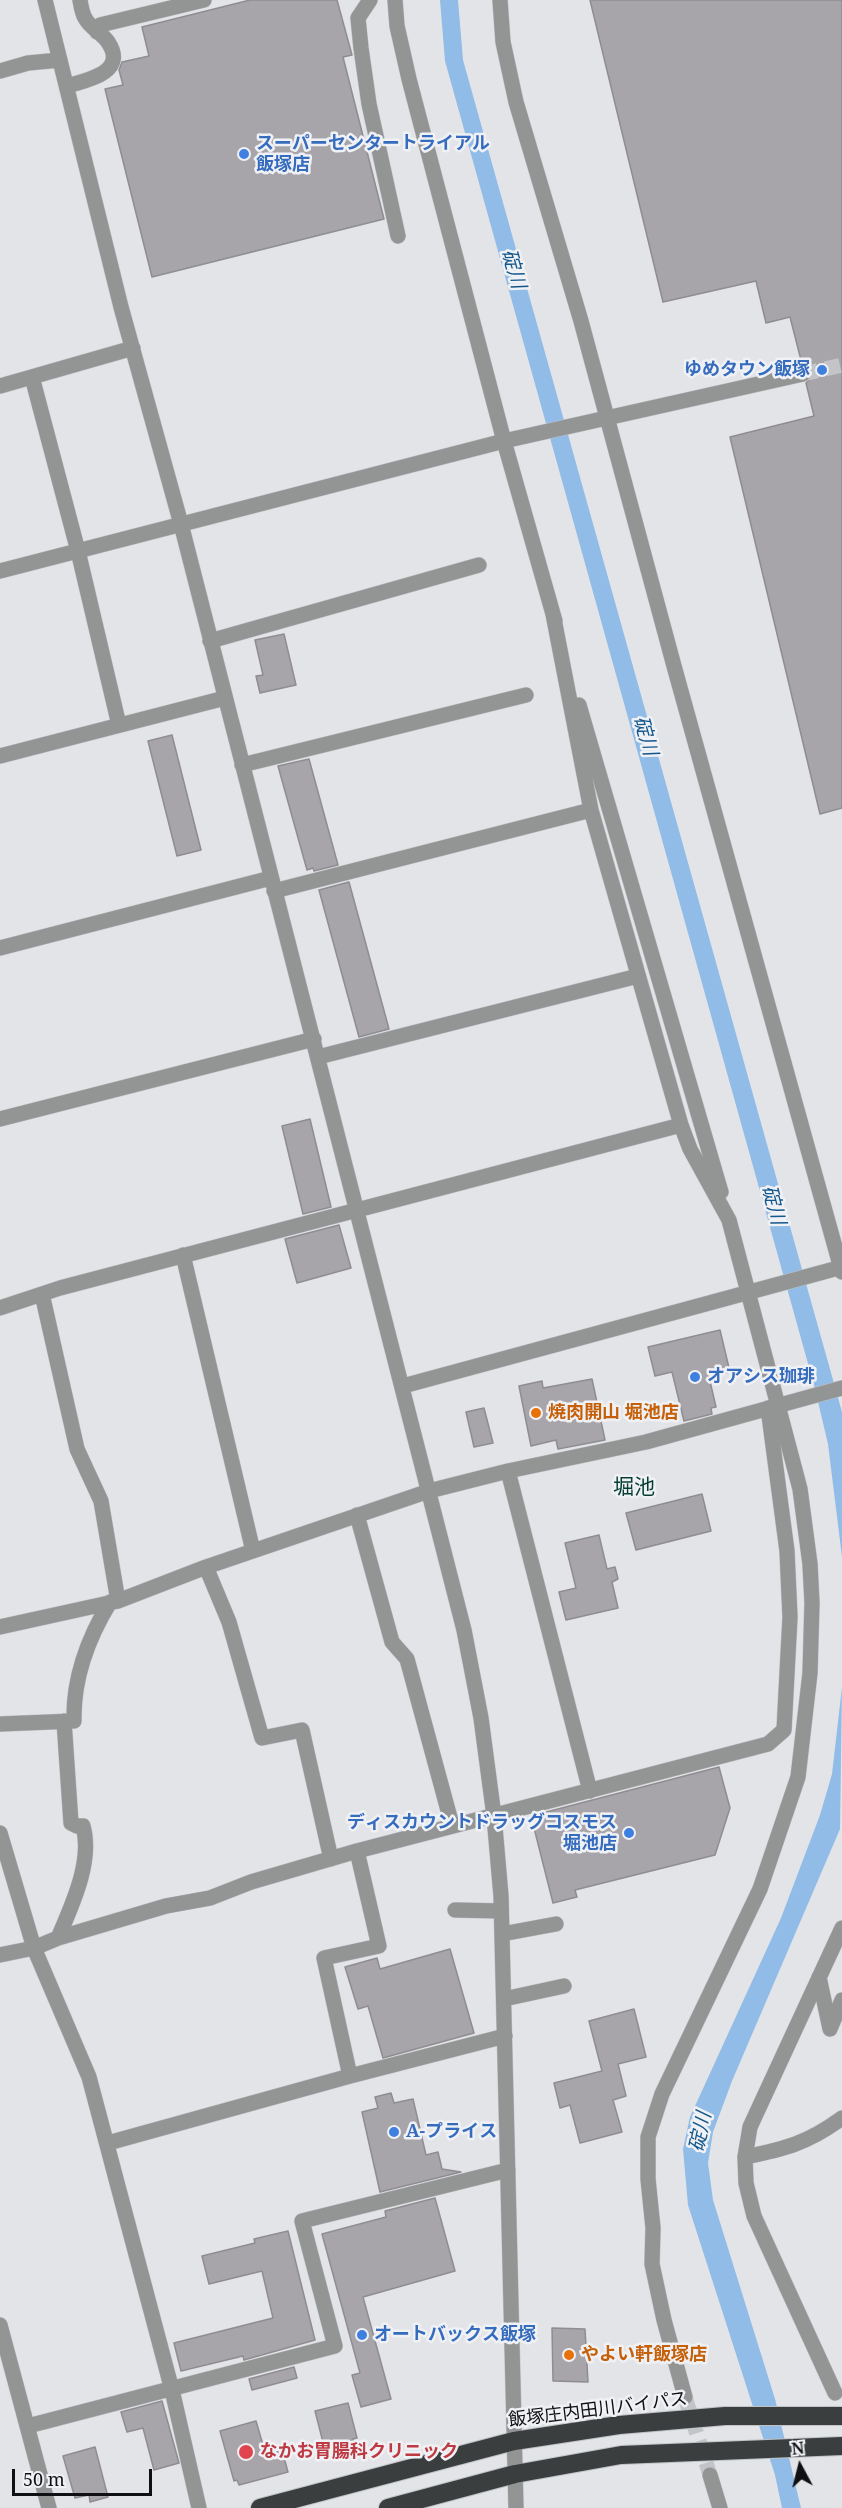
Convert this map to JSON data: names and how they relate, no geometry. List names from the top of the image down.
{
  "streets": {
    "highway": ["飯塚庄内田川バイパス"]
  },
  "districts": ["堀池"],
  "water": ["碇川"],
  "places": [
    "スーパーセンタートライアル 飯塚店",
    "ゆめタウン飯塚",
    "オアシス珈琲",
    "焼肉開山 堀池店",
    "ディスカウントドラッグコスモス 堀池店",
    "A-プライス",
    "オートバックス飯塚",
    "やよい軒飯塚店",
    "なかお胃腸科クリニック"
  ],
  "scale_bar": "50 m",
  "north": "top"
}
